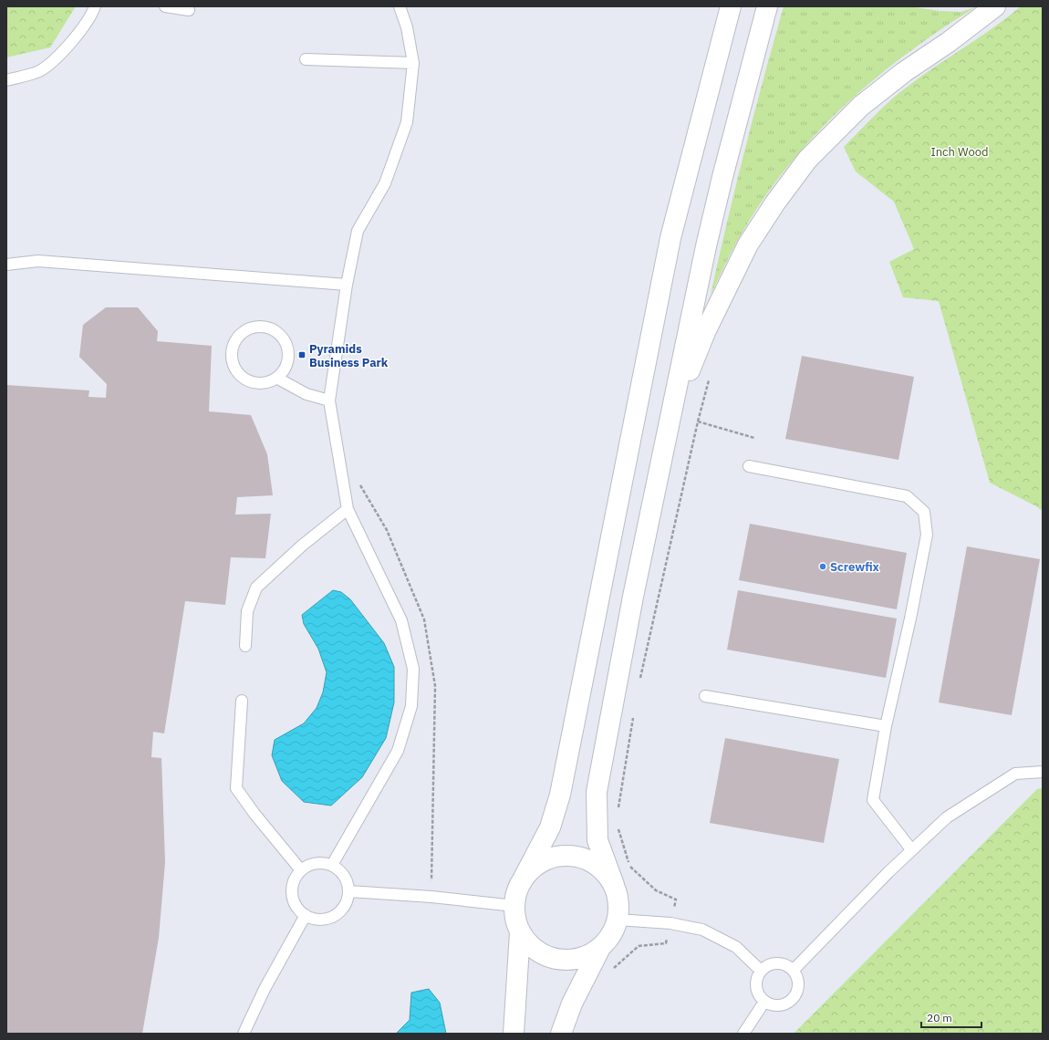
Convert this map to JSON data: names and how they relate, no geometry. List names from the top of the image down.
{
  "parks": ["Inch Wood"],
  "places": {
    "transit": ["Pyramids Business Park"],
    "other": ["Screwfix"]
  },
  "scale_bar": "20 m"
}
